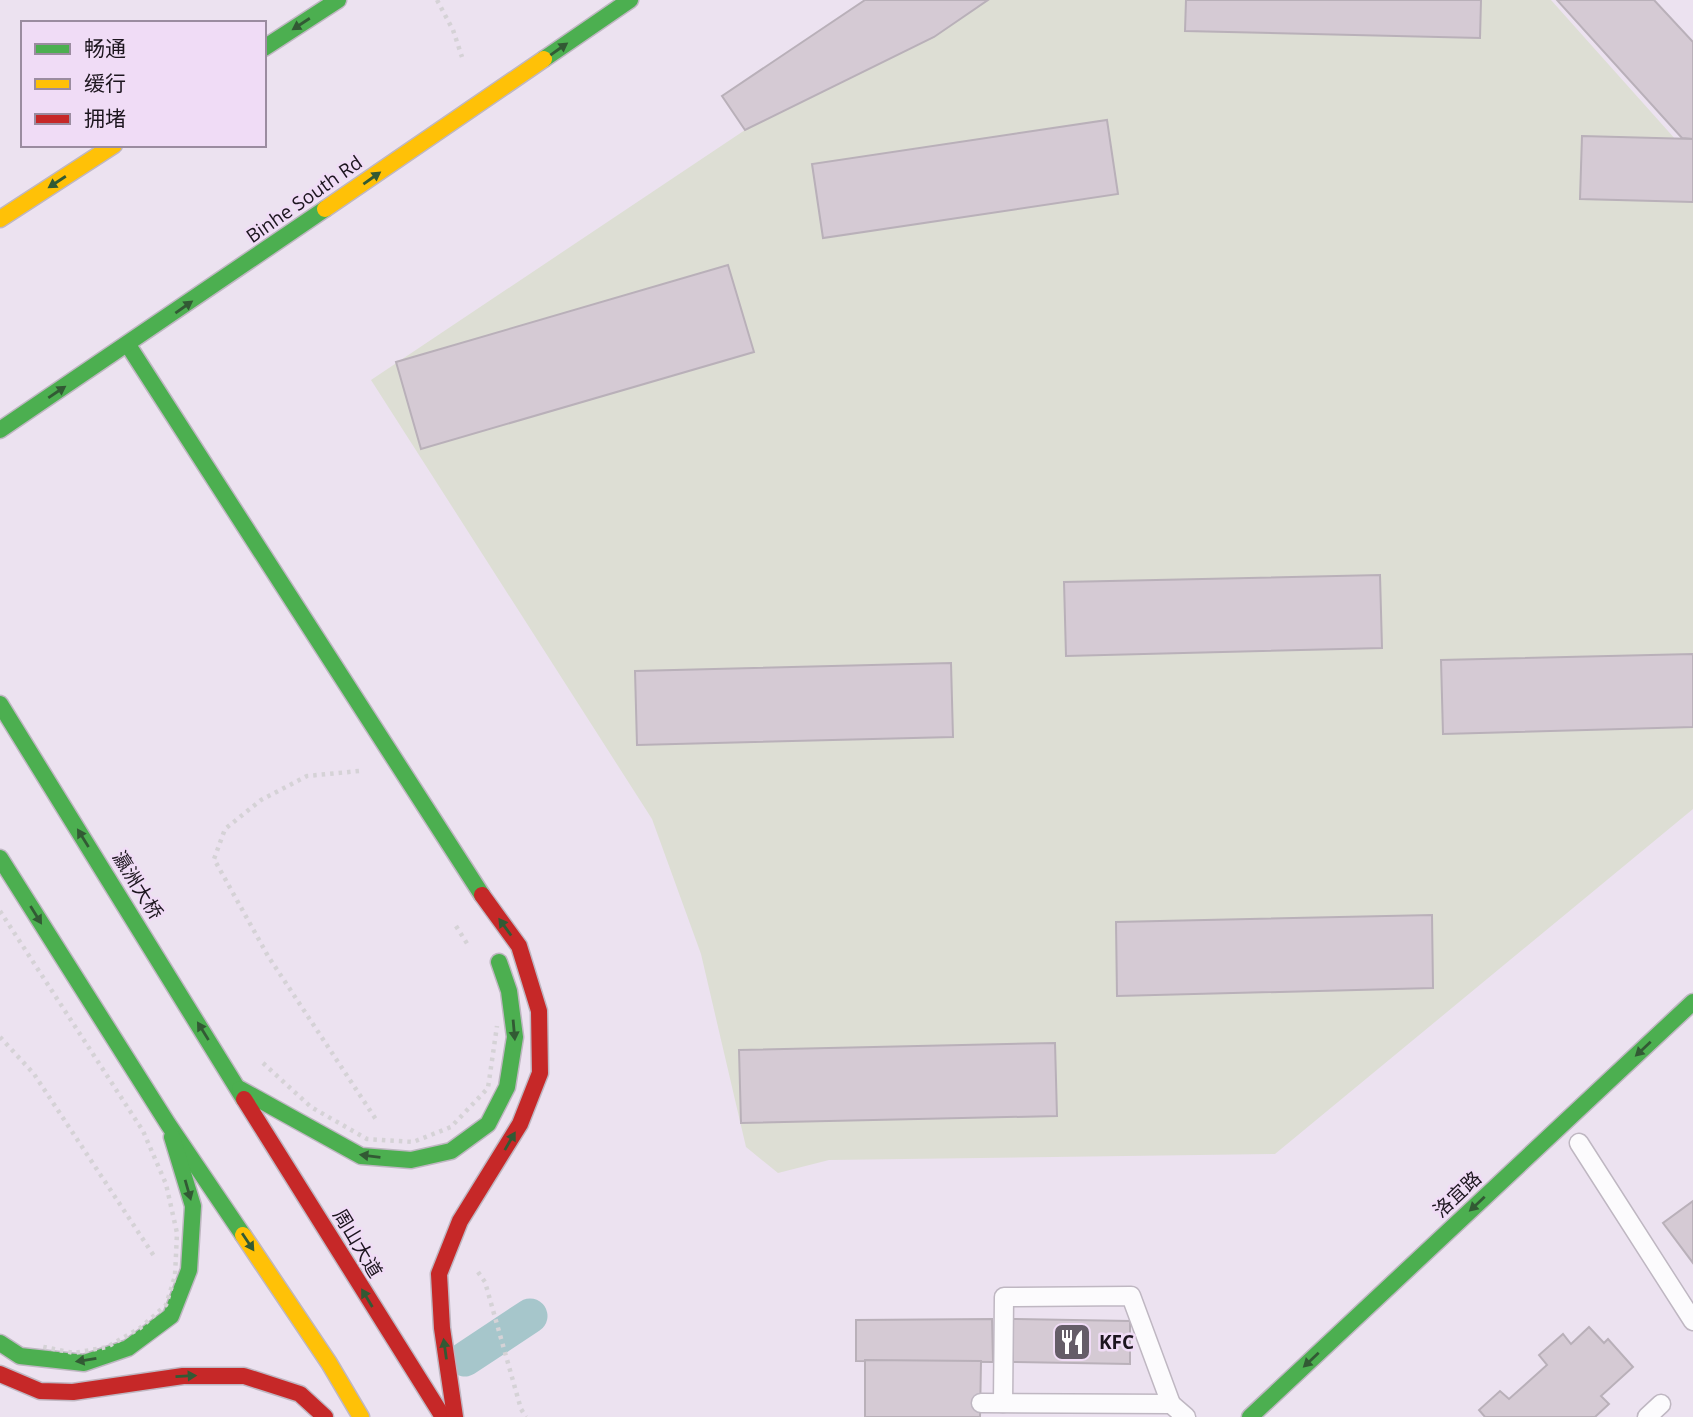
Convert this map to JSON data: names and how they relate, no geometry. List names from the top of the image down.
{
  "streets": {
    "main road": [
      "Binhe South Rd",
      "瀛洲大桥",
      "洛宜路",
      "周山大道"
    ]
  },
  "crossings": [
    ["瀛洲大桥", "周山大道"]
  ],
  "one_way": ["Binhe South Rd", "洛宜路"],
  "places": {
    "restaurant": ["KFC"]
  },
  "legend": ["畅通", "缓行", "拥堵"]
}
